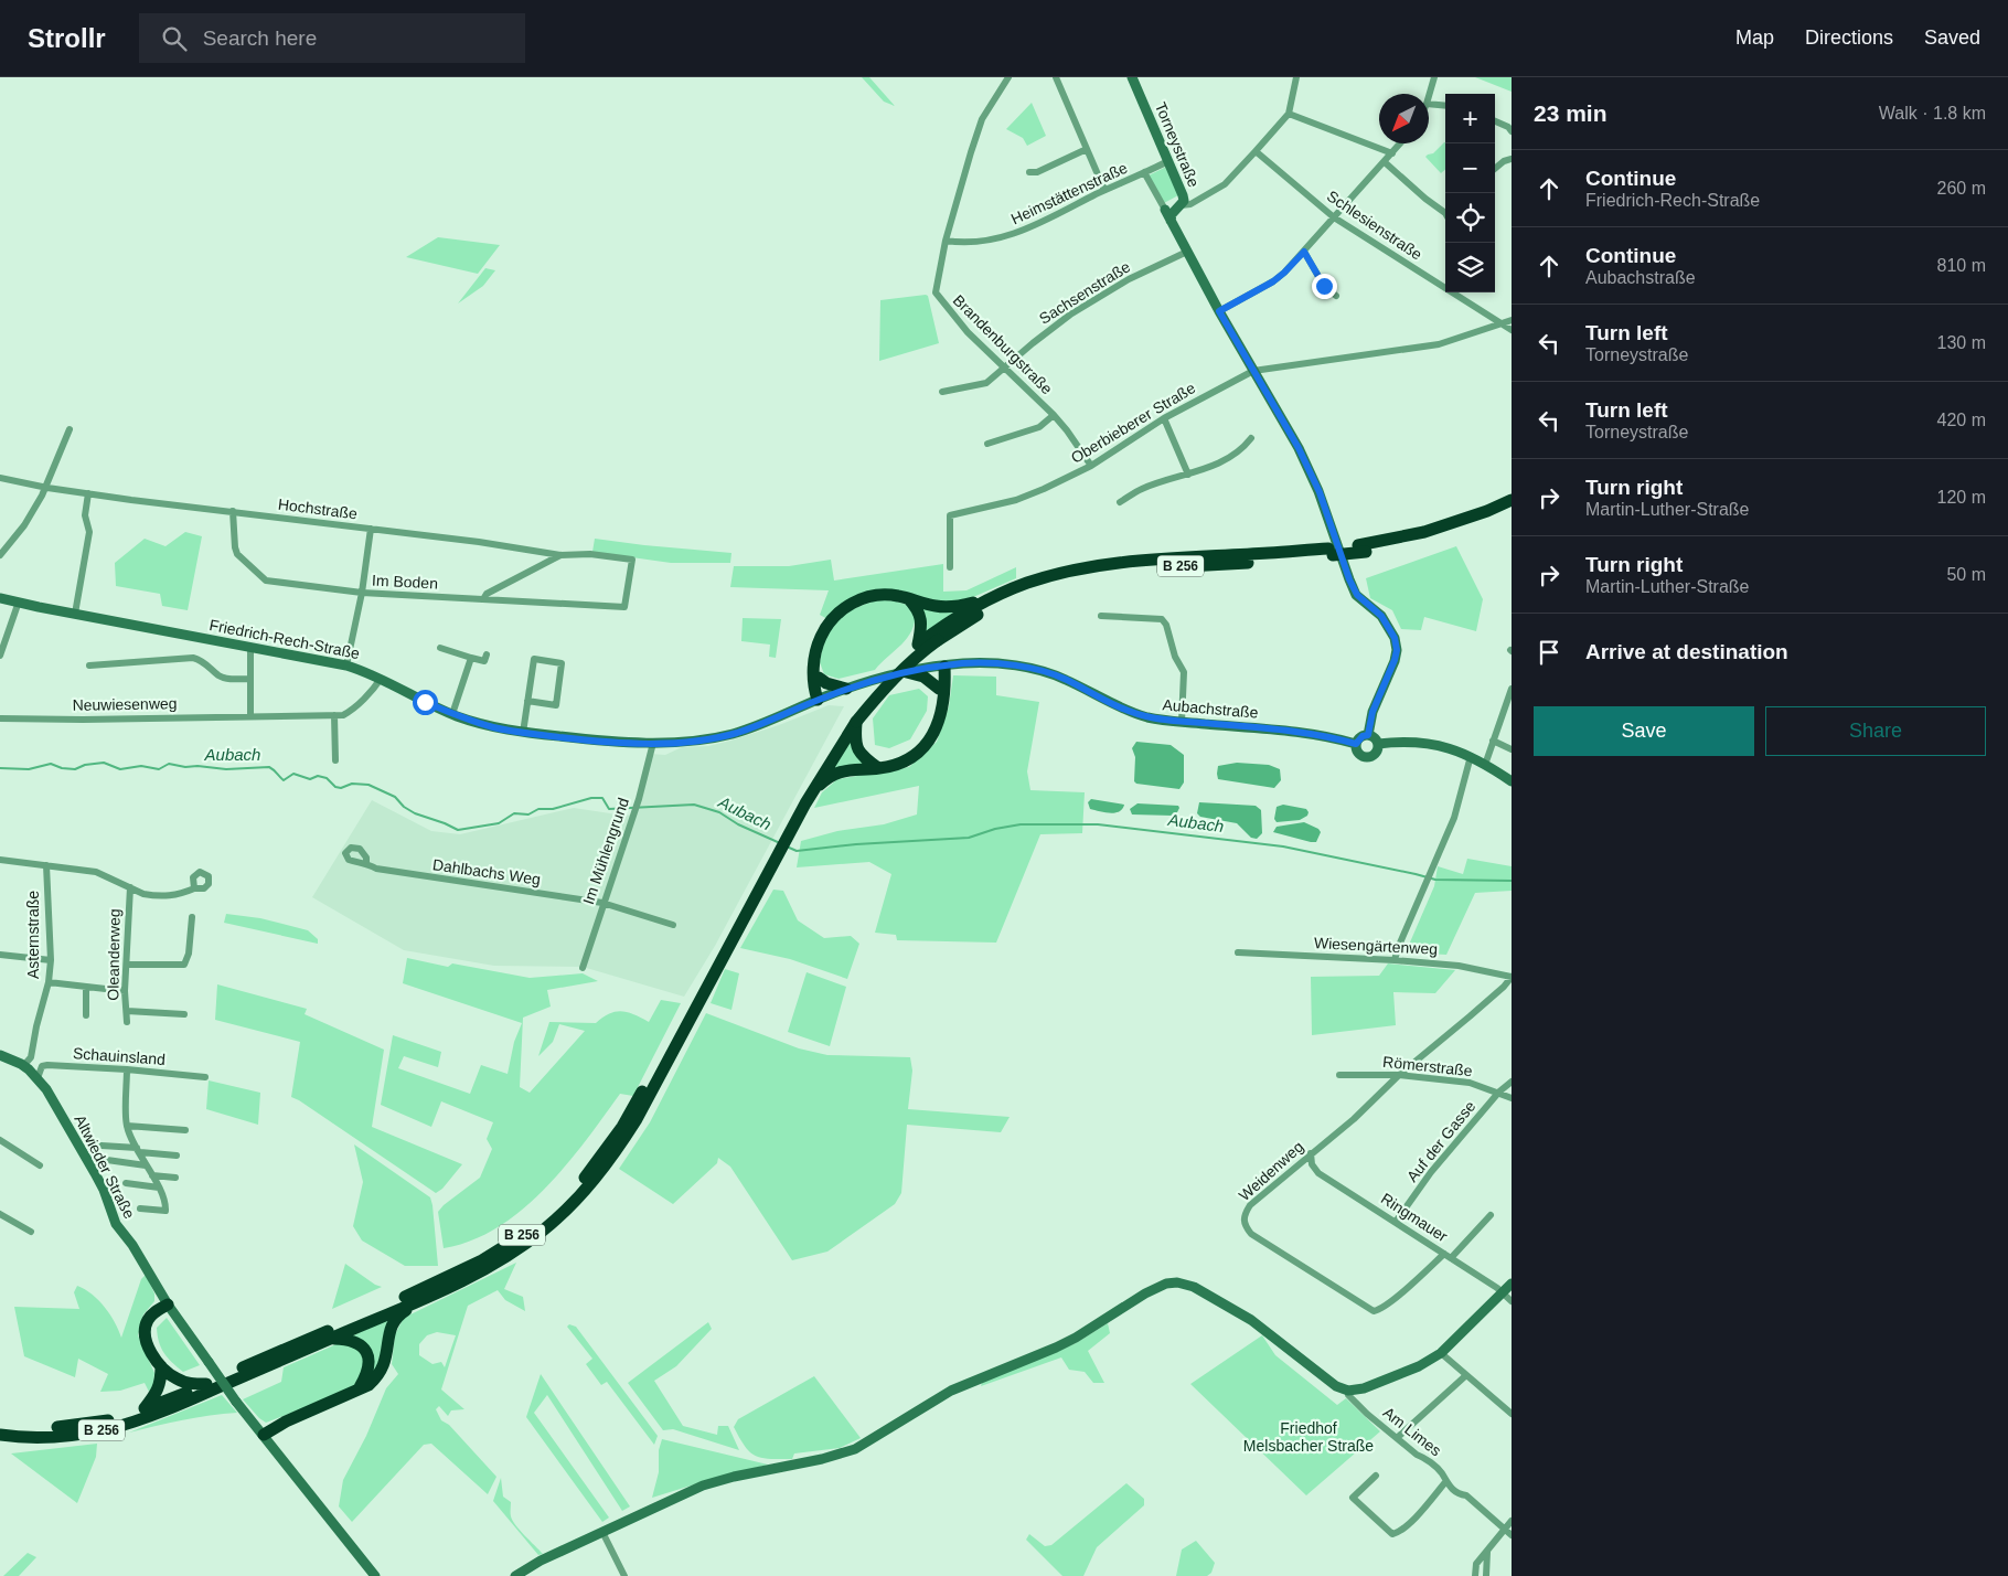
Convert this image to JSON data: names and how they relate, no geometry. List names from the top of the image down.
{
  "streets": {
    "highway": ["B 256"],
    "street": [
      "Torneystraße",
      "Heimstättenstraße",
      "Schlesienstraße",
      "Sachsenstraße",
      "Brandenburgstraße",
      "Oberbieberer Straße",
      "Hochstraße",
      "Im Boden",
      "Friedrich-Rech-Straße",
      "Neuwiesenweg",
      "Aubachstraße",
      "Im Mühlengrund",
      "Dahlbachs Weg",
      "Asternstraße",
      "Wiesengärtenweg",
      "Oleanderweg",
      "Schauinsland",
      "Römerstraße",
      "Auf der Gasse",
      "Altwieder Straße",
      "Weidenweg",
      "Ringmauer",
      "Am Limes"
    ]
  },
  "crossings": [
    ["Torneystraße", "Heimstättenstraße"],
    ["Heimstättenstraße", "Brandenburgstraße"],
    ["Schlesienstraße", "Oberbieberer Straße"],
    ["Sachsenstraße", "Brandenburgstraße"],
    ["Brandenburgstraße", "Oberbieberer Straße"],
    ["Hochstraße", "Im Boden"],
    ["Friedrich-Rech-Straße", "Neuwiesenweg"],
    ["Friedrich-Rech-Straße", "Aubachstraße"],
    ["Friedrich-Rech-Straße", "Im Mühlengrund"],
    ["Aubachstraße", "Im Mühlengrund"],
    ["Im Mühlengrund", "Dahlbachs Weg"],
    ["Asternstraße", "Altwieder Straße"],
    ["Wiesengärtenweg", "Weidenweg"],
    ["Schauinsland", "Altwieder Straße"],
    ["Römerstraße", "Auf der Gasse"],
    ["Römerstraße", "Weidenweg"],
    ["Auf der Gasse", "Ringmauer"],
    ["Weidenweg", "Ringmauer"]
  ],
  "water": ["Aubach"],
  "parks": ["Friedhof Melsbacher Straße"],
  "north": "bottom left",
  "page": {
    "header": "Strollr",
    "search": "Search here",
    "nav": ["Map", "Directions", "Saved"],
    "heading": ["23 min", "Walk · 1.8 km"],
    "map_buttons": ["+", "−"],
    "list": [
      ["Continue", "Friedrich-Rech-Straße", "260 m"],
      ["Continue", "Aubachstraße", "810 m"],
      ["Turn left", "Torneystraße", "130 m"],
      ["Turn left", "Torneystraße", "420 m"],
      ["Turn right", "Martin-Luther-Straße", "120 m"],
      ["Turn right", "Martin-Luther-Straße", "50 m"],
      "Arrive at destination"
    ],
    "buttons": ["Save", "Share"]
  }
}
